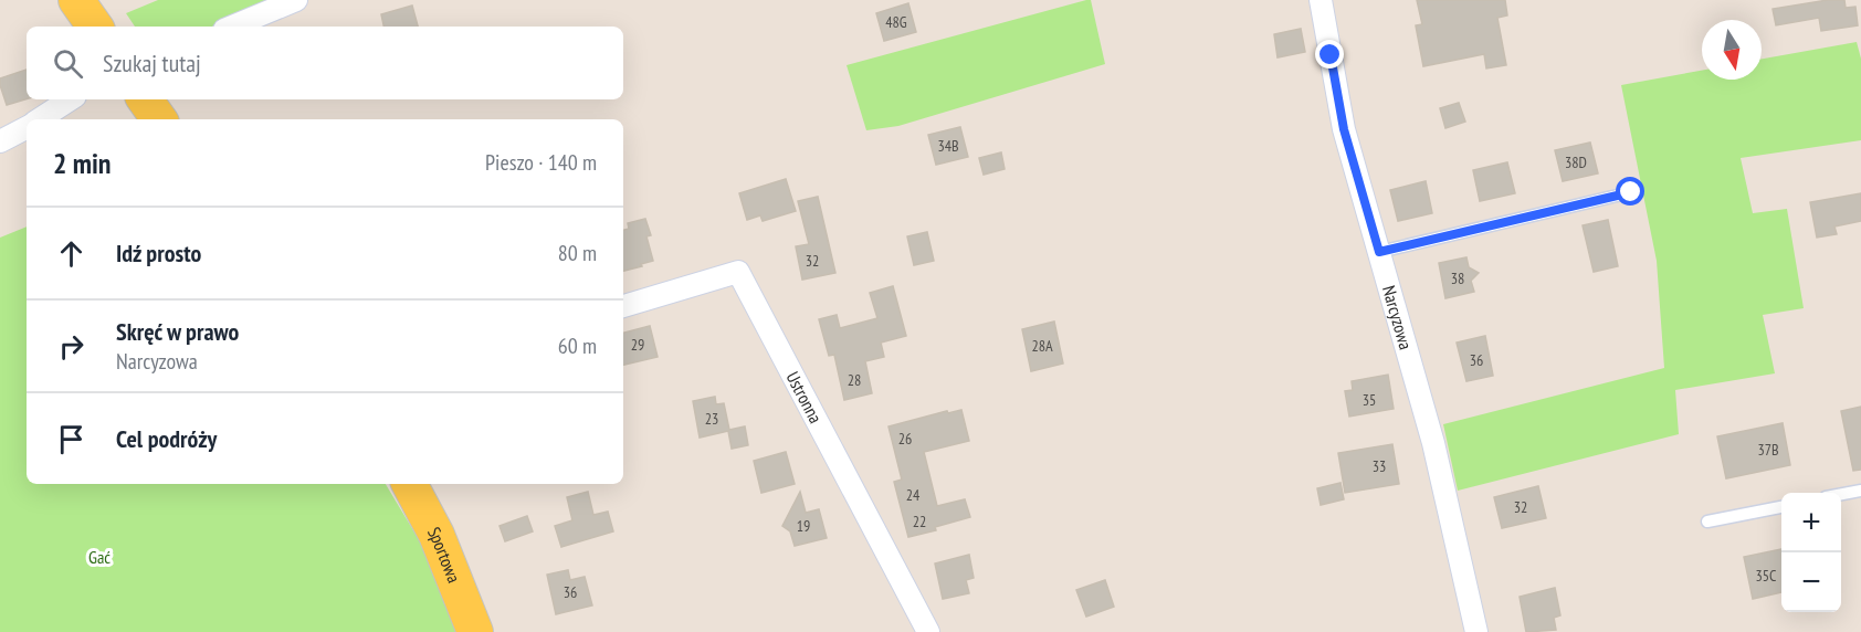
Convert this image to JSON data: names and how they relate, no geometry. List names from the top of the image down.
{
  "streets": {
    "main road": ["Sportowa"],
    "street": ["Narcyzowa", "Ustronna"]
  },
  "parks": ["Gać"],
  "house_numbers": [
    "48G",
    "34B",
    "38D",
    "32",
    "38",
    "29",
    "28A",
    "36",
    "28",
    "35",
    "23",
    "26",
    "37B",
    "33",
    "24",
    "32",
    "22",
    "19",
    "35C",
    "36"
  ],
  "north": "bottom",
  "page": {
    "search": "Szukaj tutaj",
    "heading": ["2 min", "Pieszo · 140 m"],
    "list": [
      ["Idź prosto", "80 m"],
      ["Skręć w prawo", "Narcyzowa", "60 m"],
      "Cel podróży"
    ],
    "map_buttons": ["+", "−"]
  }
}
